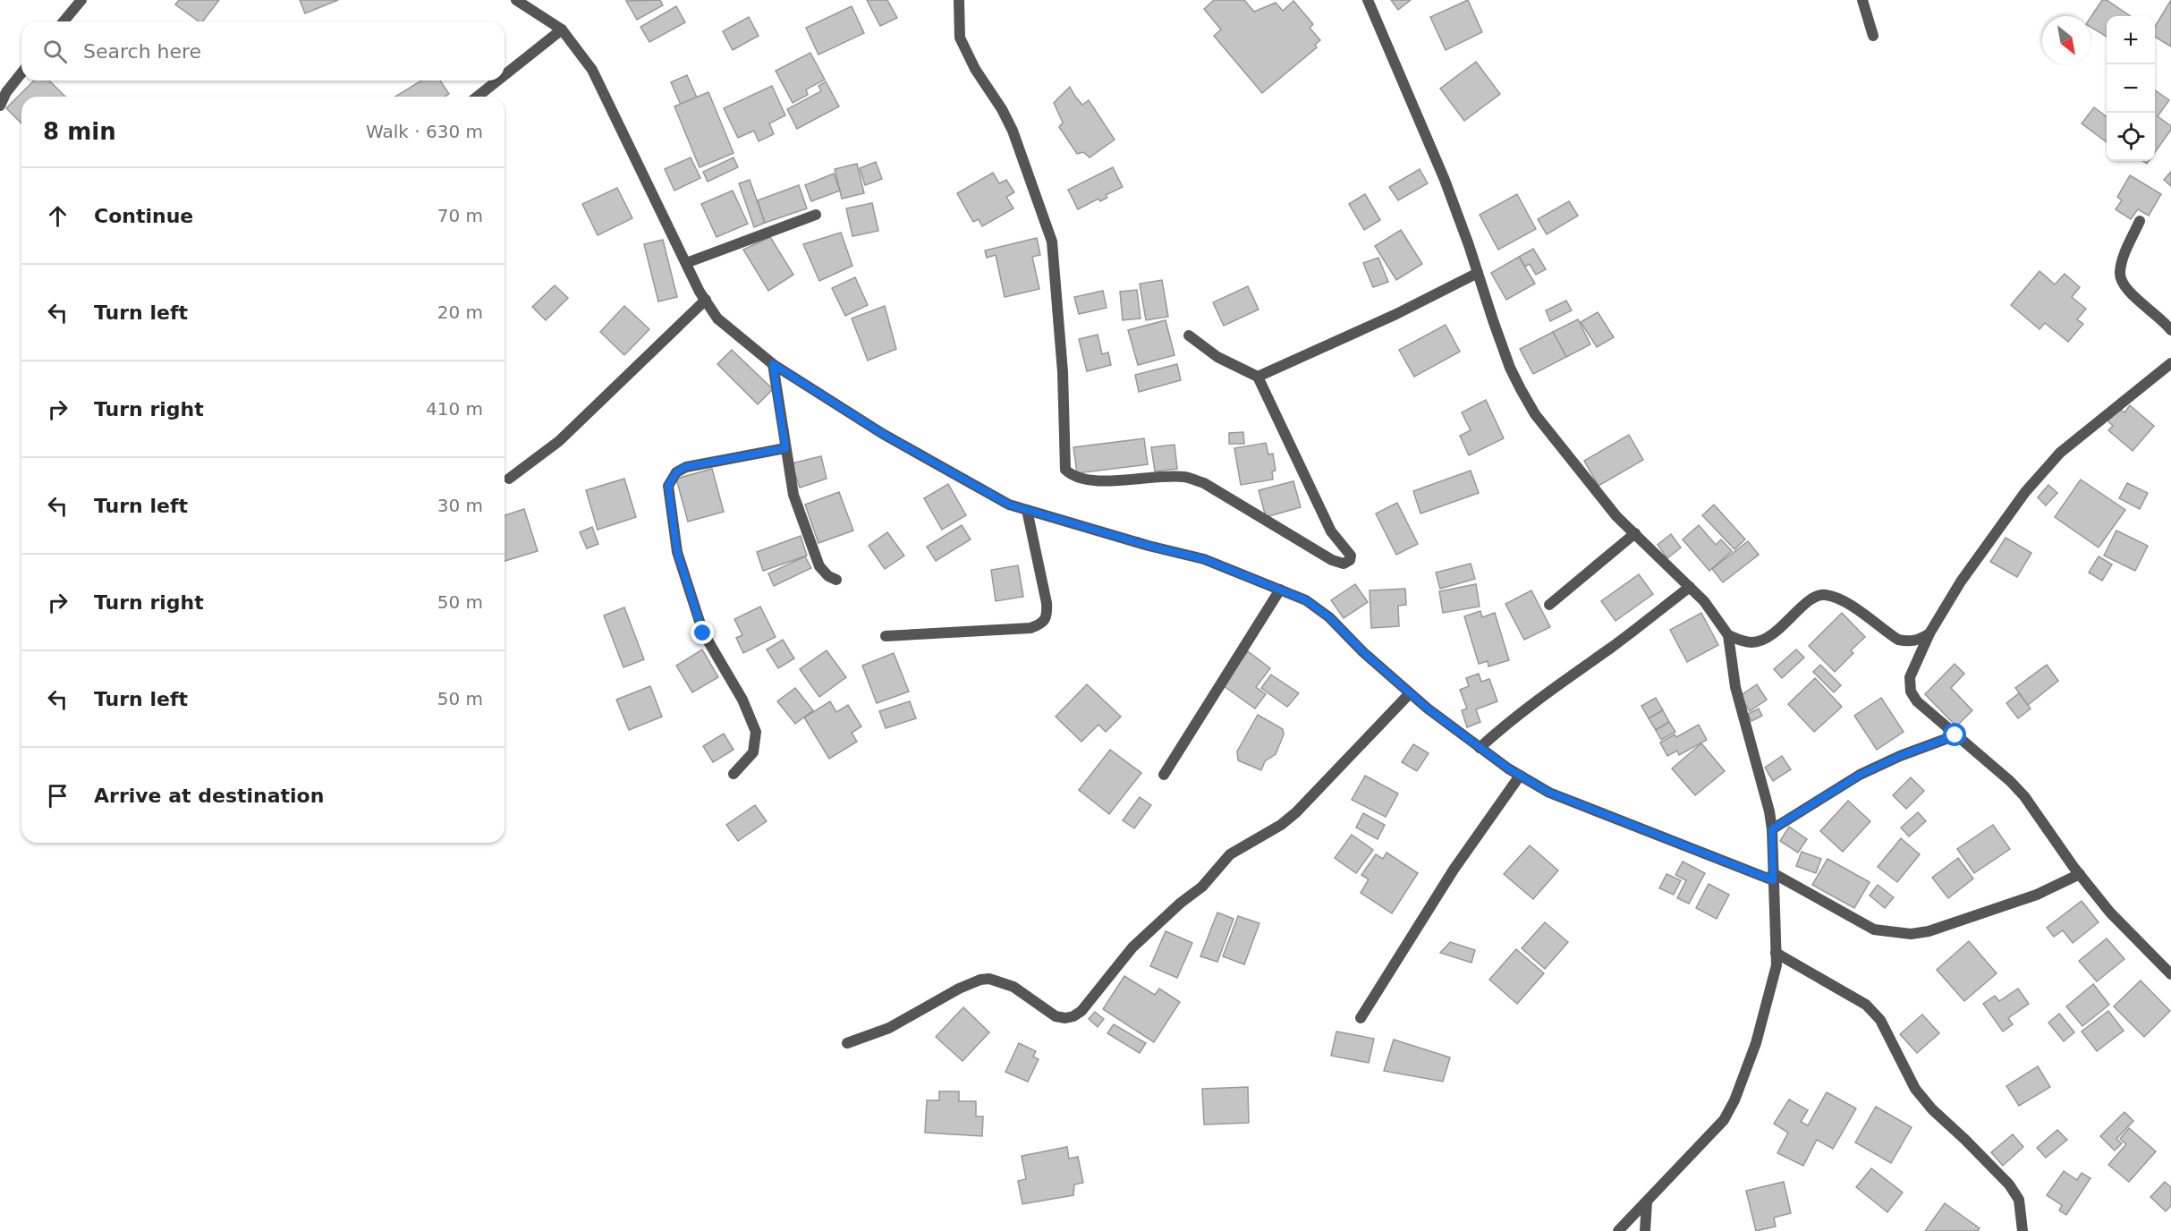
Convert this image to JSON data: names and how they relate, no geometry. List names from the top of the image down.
{
  "north": "bottom right",
  "page": {
    "map_buttons": ["+", "−"],
    "search": "Search here",
    "heading": ["8 min", "Walk · 630 m"],
    "list": [
      ["Continue", "70 m"],
      ["Turn left", "20 m"],
      ["Turn right", "410 m"],
      ["Turn left", "30 m"],
      ["Turn right", "50 m"],
      ["Turn left", "50 m"],
      "Arrive at destination"
    ]
  }
}
